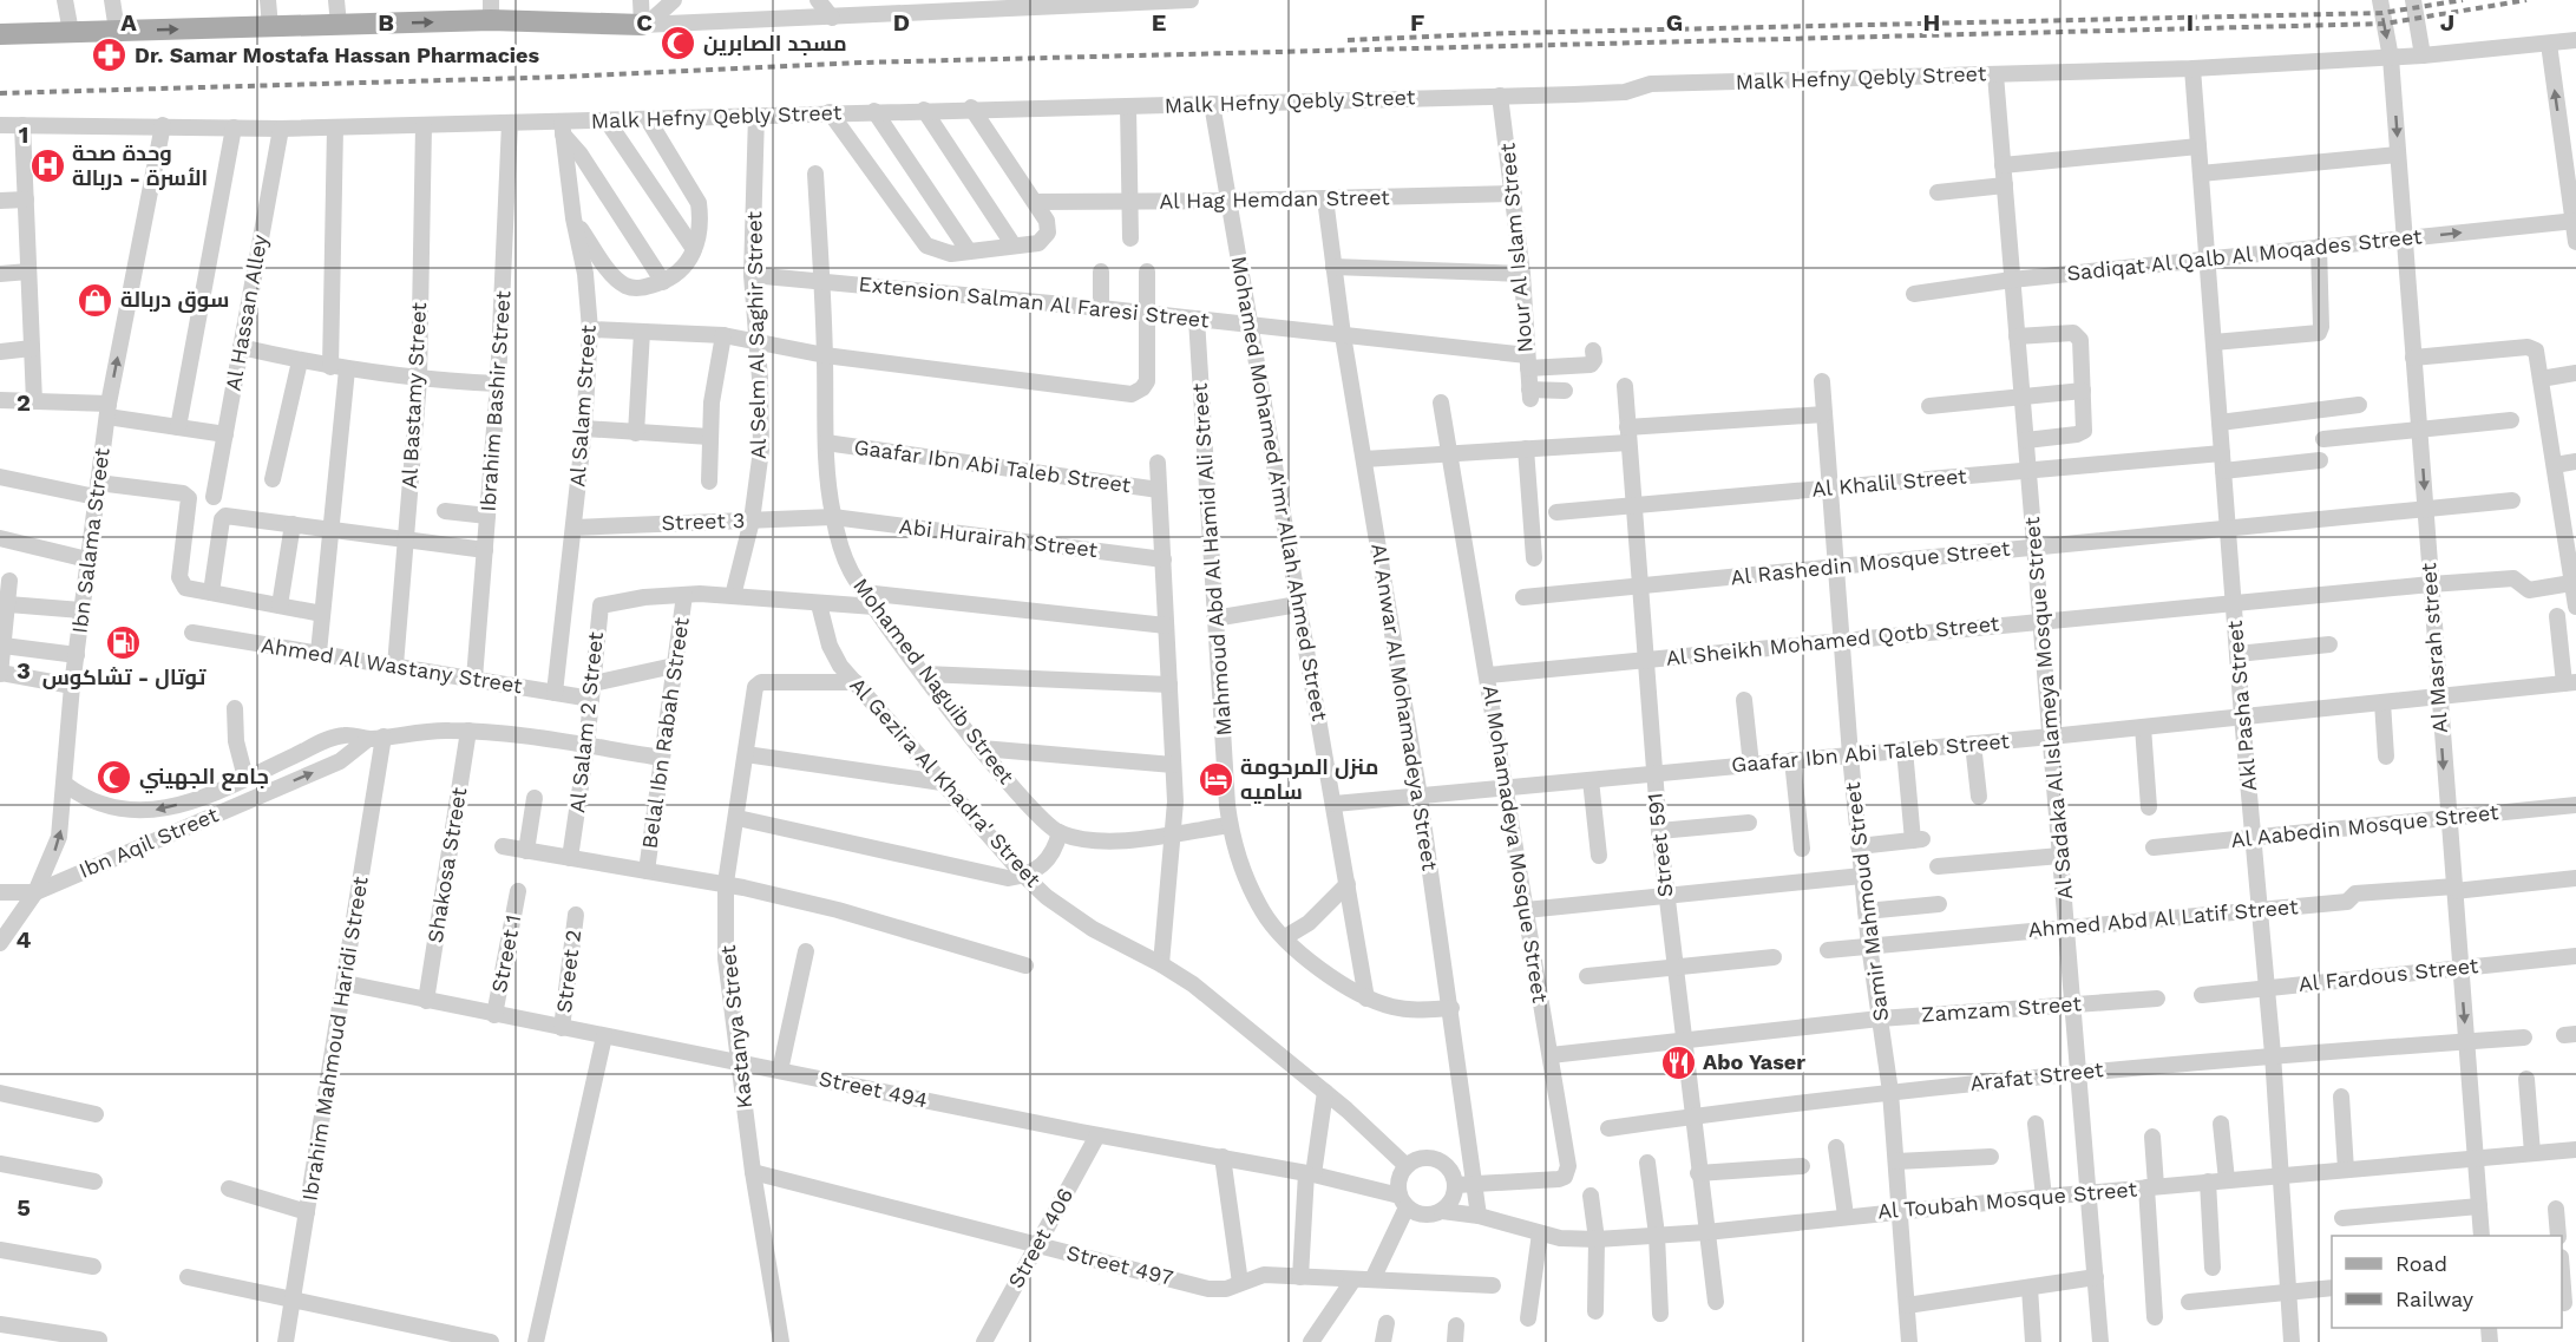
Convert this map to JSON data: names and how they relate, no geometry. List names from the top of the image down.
{
  "streets": {
    "street": [
      "Malk Hefny Qebly Street",
      "Al Hag Hemdan Street",
      "Nour Al Islam Street",
      "Sadiqat Al Qalb Al Moqades Street",
      "Extension Salman Al Faresi Street",
      "Al Hassan Alley",
      "Al Selm Al Saghir Street",
      "Al Bastamy Street",
      "Ibrahim Bashir Street",
      "Al Salam Street",
      "Gaafar Ibn Abi Taleb Street",
      "Al Khalil Street",
      "Mohamed Mohamed A'mr Allah Ahmed Street",
      "Street 3",
      "Abi Hurairah Street",
      "Ibn Salama Street",
      "Mahmoud Abd Al Hamid Ali Street",
      "Al Rashedin Mosque Street",
      "Al Sheikh Mohamed Qotb Street",
      "Al Masrah street",
      "Ahmed Al Wastany Street",
      "Mohamed Naguib Street",
      "Akl Pasha Street",
      "Al Anwar Al Mohamadeya Street",
      "Al Sadaka Al Islameya Mosque Street",
      "Al Salam 2 Street",
      "Belal Ibn Rabah Street",
      "Al Gezira Al Khadra' Street",
      "Al Aabedin Mosque Street",
      "Ibn Aqil Street",
      "Al Mohamadeya Mosque Street",
      "Street 591",
      "Shakosa Street",
      "Samir Mahmoud Street",
      "Ahmed Abd Al Latif Street",
      "Street 1",
      "Street 2",
      "Al Fardous Street",
      "Zamzam Street",
      "Kastanya Street",
      "Ibrahim Mahmoud Haridi Street",
      "Arafat Street",
      "Street 494",
      "Al Toubah Mosque Street",
      "Street 406",
      "Street 497"
    ]
  },
  "crossings": [
    ["Malk Hefny Qebly Street", "Nour Al Islam Street"],
    ["Malk Hefny Qebly Street", "Al Hassan Alley"],
    ["Malk Hefny Qebly Street", "Al Selm Al Saghir Street"],
    ["Malk Hefny Qebly Street", "Al Bastamy Street"],
    ["Malk Hefny Qebly Street", "Ibrahim Bashir Street"],
    ["Malk Hefny Qebly Street", "Al Salam Street"],
    ["Malk Hefny Qebly Street", "Mohamed Mohamed A'mr Allah Ahmed Street"],
    ["Malk Hefny Qebly Street", "Ibn Salama Street"],
    ["Malk Hefny Qebly Street", "Al Masrah street"],
    ["Malk Hefny Qebly Street", "Akl Pasha Street"],
    ["Malk Hefny Qebly Street", "Al Sadaka Al Islameya Mosque Street"],
    ["Al Hag Hemdan Street", "Nour Al Islam Street"],
    ["Al Hag Hemdan Street", "Mohamed Mohamed A'mr Allah Ahmed Street"],
    ["Al Hag Hemdan Street", "Al Anwar Al Mohamadeya Street"],
    ["Nour Al Islam Street", "Extension Salman Al Faresi Street"],
    ["Sadiqat Al Qalb Al Moqades Street", "Al Masrah street"],
    ["Sadiqat Al Qalb Al Moqades Street", "Akl Pasha Street"],
    ["Sadiqat Al Qalb Al Moqades Street", "Al Sadaka Al Islameya Mosque Street"],
    ["Extension Salman Al Faresi Street", "Al Selm Al Saghir Street"],
    ["Extension Salman Al Faresi Street", "Mohamed Mohamed A'mr Allah Ahmed Street"],
    ["Extension Salman Al Faresi Street", "Mahmoud Abd Al Hamid Ali Street"],
    ["Extension Salman Al Faresi Street", "Mohamed Naguib Street"],
    ["Extension Salman Al Faresi Street", "Al Anwar Al Mohamadeya Street"],
    ["Al Selm Al Saghir Street", "Street 3"],
    ["Al Selm Al Saghir Street", "Al Salam 2 Street"],
    ["Al Bastamy Street", "Ahmed Al Wastany Street"],
    ["Ibrahim Bashir Street", "Ahmed Al Wastany Street"],
    ["Al Salam Street", "Street 3"],
    ["Al Salam Street", "Ahmed Al Wastany Street"],
    ["Gaafar Ibn Abi Taleb Street", "Mohamed Mohamed A'mr Allah Ahmed Street"],
    ["Gaafar Ibn Abi Taleb Street", "Al Masrah street"],
    ["Gaafar Ibn Abi Taleb Street", "Mohamed Naguib Street"],
    ["Gaafar Ibn Abi Taleb Street", "Akl Pasha Street"],
    ["Gaafar Ibn Abi Taleb Street", "Al Anwar Al Mohamadeya Street"],
    ["Gaafar Ibn Abi Taleb Street", "Al Sadaka Al Islameya Mosque Street"],
    ["Gaafar Ibn Abi Taleb Street", "Al Mohamadeya Mosque Street"],
    ["Gaafar Ibn Abi Taleb Street", "Street 591"],
    ["Gaafar Ibn Abi Taleb Street", "Samir Mahmoud Street"],
    ["Al Khalil Street", "Akl Pasha Street"],
    ["Al Khalil Street", "Al Sadaka Al Islameya Mosque Street"],
    ["Al Khalil Street", "Street 591"],
    ["Al Khalil Street", "Samir Mahmoud Street"],
    ["Mohamed Mohamed A'mr Allah Ahmed Street", "Mahmoud Abd Al Hamid Ali Street"],
    ["Street 3", "Abi Hurairah Street"],
    ["Street 3", "Mohamed Naguib Street"],
    ["Abi Hurairah Street", "Mohamed Naguib Street"],
    ["Ibn Salama Street", "Ibn Aqil Street"],
    ["Mahmoud Abd Al Hamid Ali Street", "Mohamed Naguib Street"],
    ["Mahmoud Abd Al Hamid Ali Street", "Al Anwar Al Mohamadeya Street"],
    ["Al Rashedin Mosque Street", "Al Masrah street"],
    ["Al Rashedin Mosque Street", "Akl Pasha Street"],
    ["Al Rashedin Mosque Street", "Al Sadaka Al Islameya Mosque Street"],
    ["Al Rashedin Mosque Street", "Street 591"],
    ["Al Rashedin Mosque Street", "Samir Mahmoud Street"],
    ["Al Sheikh Mohamed Qotb Street", "Al Masrah street"],
    ["Al Sheikh Mohamed Qotb Street", "Akl Pasha Street"],
    ["Al Sheikh Mohamed Qotb Street", "Al Sadaka Al Islameya Mosque Street"],
    ["Al Sheikh Mohamed Qotb Street", "Al Mohamadeya Mosque Street"],
    ["Al Sheikh Mohamed Qotb Street", "Street 591"],
    ["Al Sheikh Mohamed Qotb Street", "Samir Mahmoud Street"],
    ["Al Masrah street", "Al Aabedin Mosque Street"],
    ["Al Masrah street", "Ahmed Abd Al Latif Street"],
    ["Al Masrah street", "Al Fardous Street"],
    ["Al Masrah street", "Arafat Street"],
    ["Al Masrah street", "Al Toubah Mosque Street"],
    ["Ahmed Al Wastany Street", "Al Salam 2 Street"],
    ["Mohamed Naguib Street", "Al Salam 2 Street"],
    ["Akl Pasha Street", "Al Aabedin Mosque Street"],
    ["Akl Pasha Street", "Ahmed Abd Al Latif Street"],
    ["Akl Pasha Street", "Al Fardous Street"],
    ["Akl Pasha Street", "Arafat Street"],
    ["Akl Pasha Street", "Al Toubah Mosque Street"],
    ["Al Anwar Al Mohamadeya Street", "Al Mohamadeya Mosque Street"],
    ["Al Anwar Al Mohamadeya Street", "Al Toubah Mosque Street"],
    ["Al Sadaka Al Islameya Mosque Street", "Ahmed Abd Al Latif Street"],
    ["Al Sadaka Al Islameya Mosque Street", "Zamzam Street"],
    ["Al Sadaka Al Islameya Mosque Street", "Arafat Street"],
    ["Al Sadaka Al Islameya Mosque Street", "Al Toubah Mosque Street"],
    ["Al Salam 2 Street", "Belal Ibn Rabah Street"],
    ["Al Salam 2 Street", "Al Gezira Al Khadra' Street"],
    ["Al Salam 2 Street", "Ibn Aqil Street"],
    ["Belal Ibn Rabah Street", "Ibn Aqil Street"],
    ["Al Gezira Al Khadra' Street", "Al Mohamadeya Mosque Street"],
    ["Al Gezira Al Khadra' Street", "Kastanya Street"],
    ["Al Gezira Al Khadra' Street", "Street 494"],
    ["Al Gezira Al Khadra' Street", "Al Toubah Mosque Street"],
    ["Ibn Aqil Street", "Shakosa Street"],
    ["Ibn Aqil Street", "Ibrahim Mahmoud Haridi Street"],
    ["Al Mohamadeya Mosque Street", "Zamzam Street"],
    ["Al Mohamadeya Mosque Street", "Street 494"],
    ["Al Mohamadeya Mosque Street", "Al Toubah Mosque Street"],
    ["Street 591", "Zamzam Street"],
    ["Street 591", "Arafat Street"],
    ["Street 591", "Al Toubah Mosque Street"],
    ["Shakosa Street", "Street 494"],
    ["Samir Mahmoud Street", "Ahmed Abd Al Latif Street"],
    ["Samir Mahmoud Street", "Zamzam Street"],
    ["Samir Mahmoud Street", "Arafat Street"],
    ["Samir Mahmoud Street", "Al Toubah Mosque Street"],
    ["Street 1", "Street 494"],
    ["Street 2", "Street 494"],
    ["Kastanya Street", "Street 494"],
    ["Kastanya Street", "Street 497"],
    ["Ibrahim Mahmoud Haridi Street", "Street 494"],
    ["Street 494", "Al Toubah Mosque Street"],
    ["Street 494", "Street 406"],
    ["Street 406", "Street 497"]
  ],
  "places": {
    "mosque": ["مسجد الصابرين", "جامع الجهيني"],
    "pharmacy": ["Dr. Samar Mostafa Hassan Pharmacies"],
    "hospital": ["وحدة صحة الأسرة - دربالة"],
    "shop": ["سوق دربالة"],
    "fuel station": ["توتال - تشاكوس"],
    "hotel": ["منزل المرحومة ساميه"],
    "restaurant": ["Abo Yaser"]
  },
  "legend": ["Road", "Railway"],
  "grid": {
    "columns": [
      "A",
      "B",
      "C",
      "D",
      "E",
      "F",
      "G",
      "H",
      "I",
      "J"
    ],
    "rows": [
      "1",
      "2",
      "3",
      "4",
      "5"
    ]
  }
}
